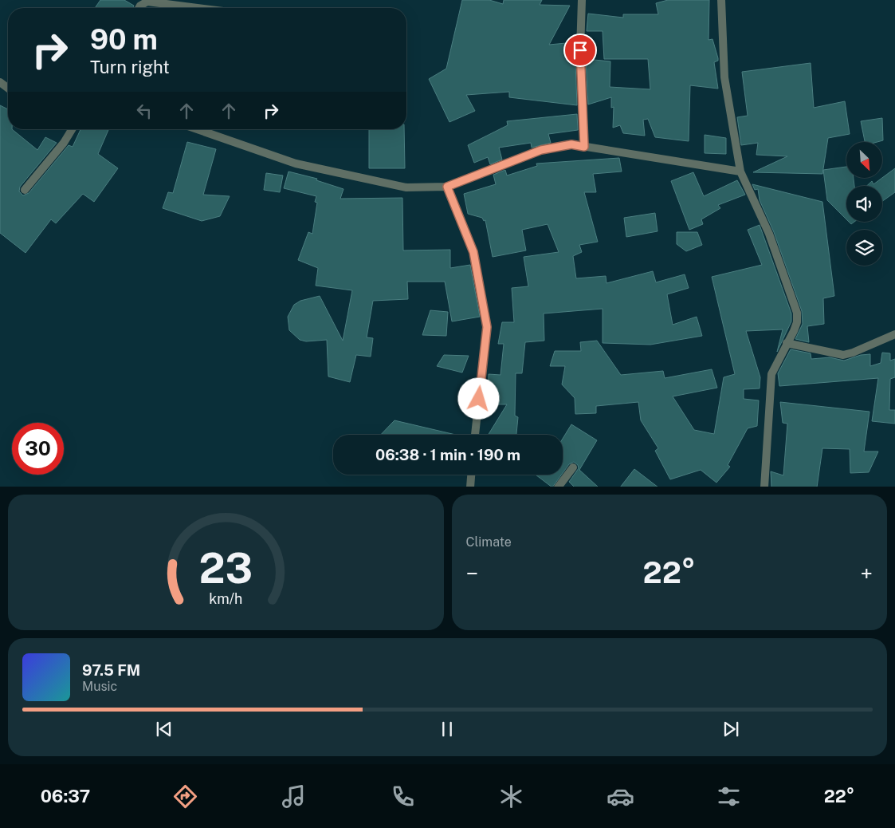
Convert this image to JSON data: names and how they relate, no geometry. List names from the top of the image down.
{
  "north": "bottom right",
  "page": {
    "turn": ["90 m", "Turn right"],
    "limit": "30",
    "trip": "06:38 · 1 min · 190 m",
    "tile": "Climate",
    "heat": ["−", "22°", "+"],
    "song": ["97.5 FM", "Music"],
    "tabs": ["06:37", "22°"],
    "gauge": ["23", "km/h"]
  }
}
